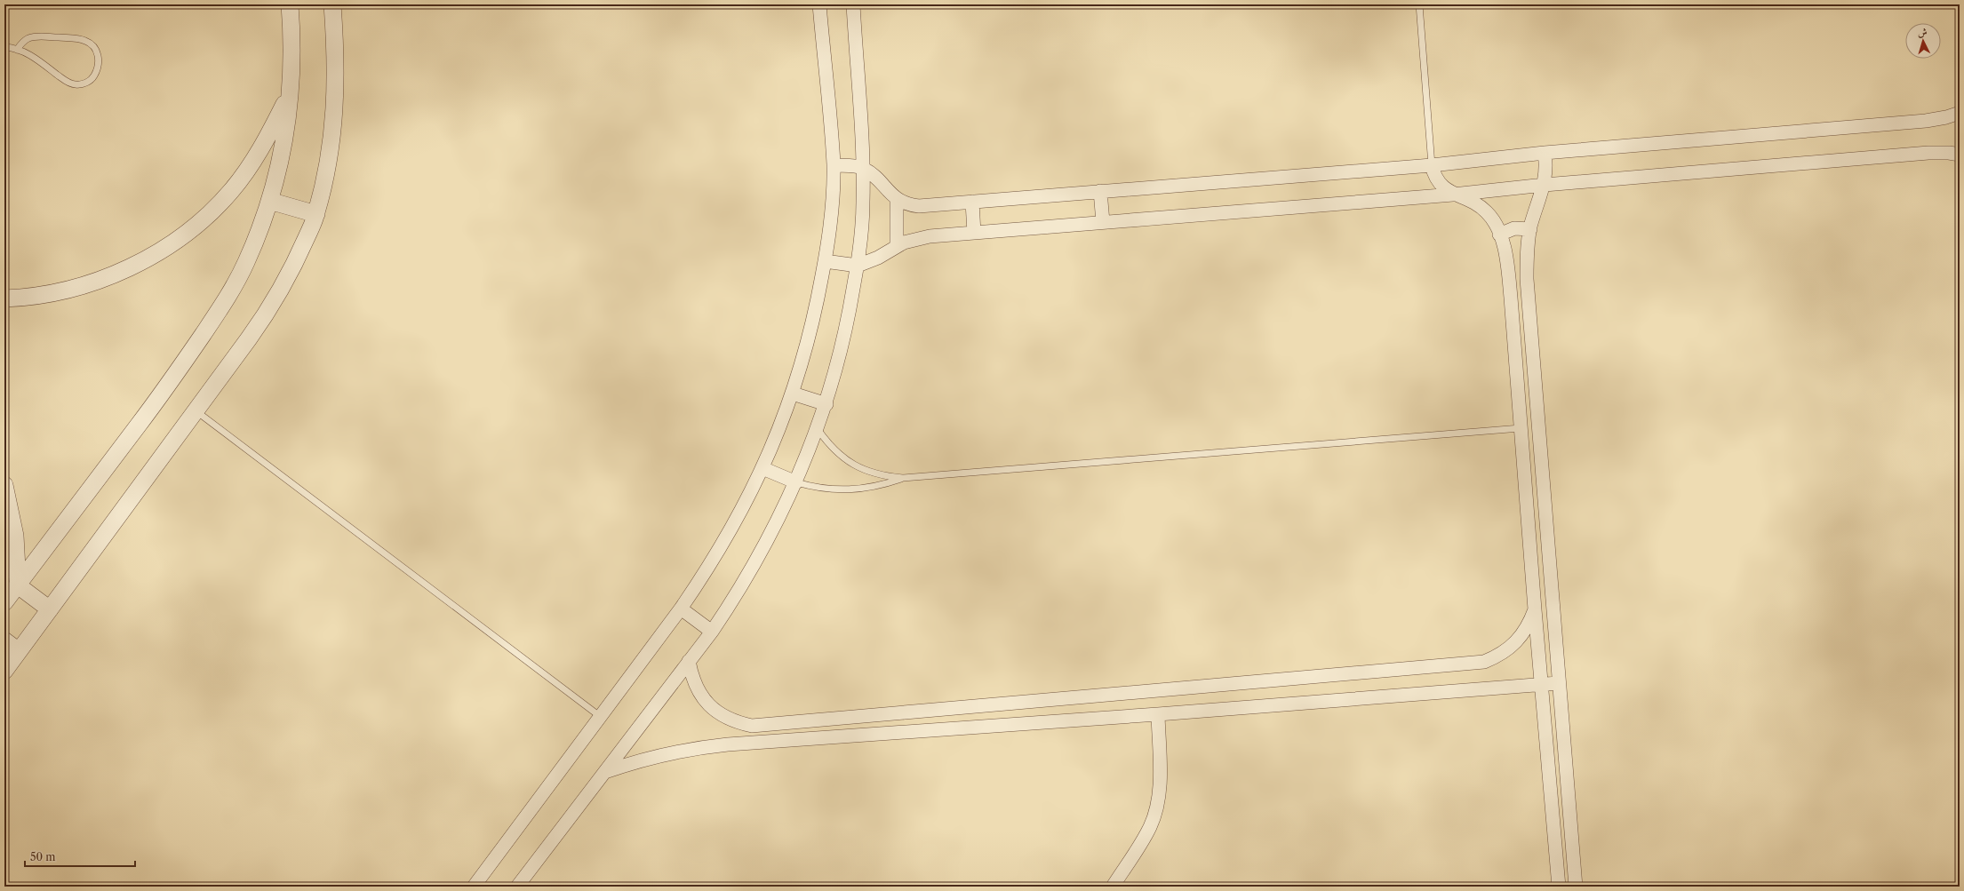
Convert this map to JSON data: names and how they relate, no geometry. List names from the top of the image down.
{
  "scale_bar": "50 m",
  "north": "top"
}
